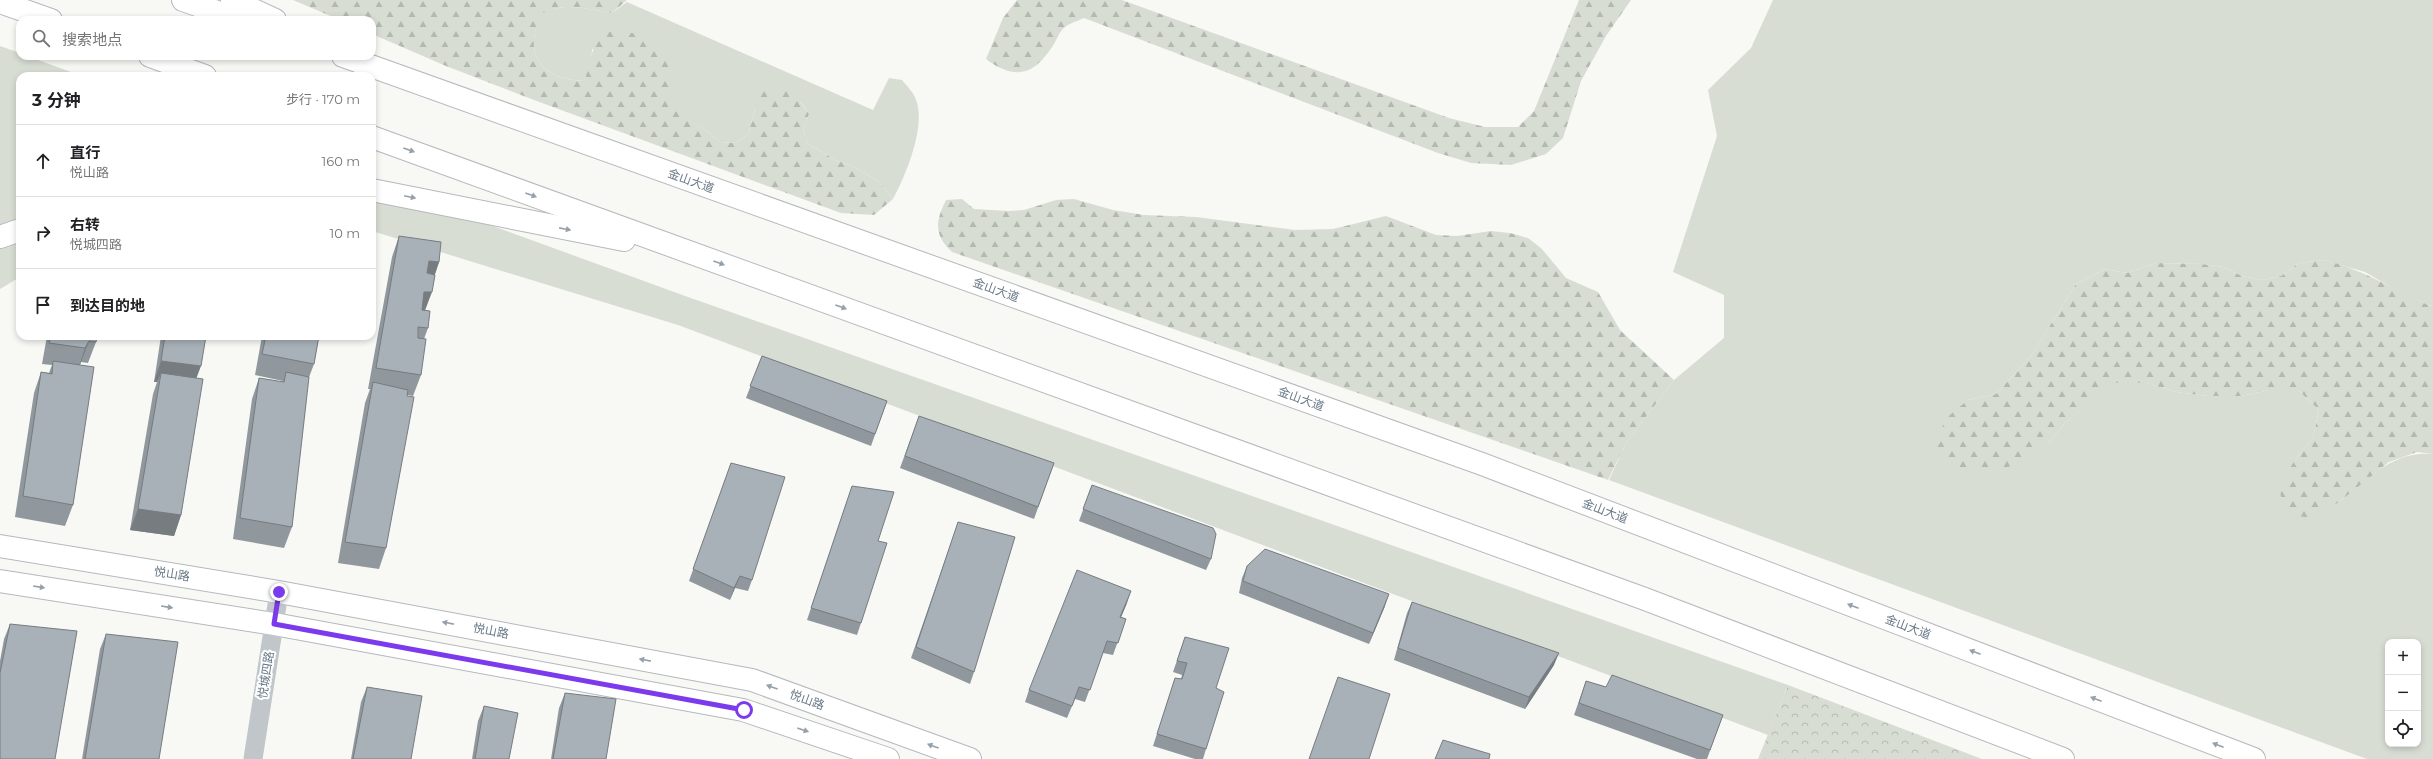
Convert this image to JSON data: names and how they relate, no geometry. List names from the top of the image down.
{
  "streets": {
    "main road": ["金山大道", "悦山路"],
    "street": ["悦城四路"]
  },
  "crossings": [
    ["悦山路", "悦城四路"]
  ],
  "page": {
    "search": "搜索地点",
    "heading": ["3 分钟", "步行 · 170 m"],
    "list": [
      ["直行", "悦山路", "160 m"],
      ["右转", "悦城四路", "10 m"],
      "到达目的地"
    ],
    "map_buttons": ["+", "−"]
  }
}
